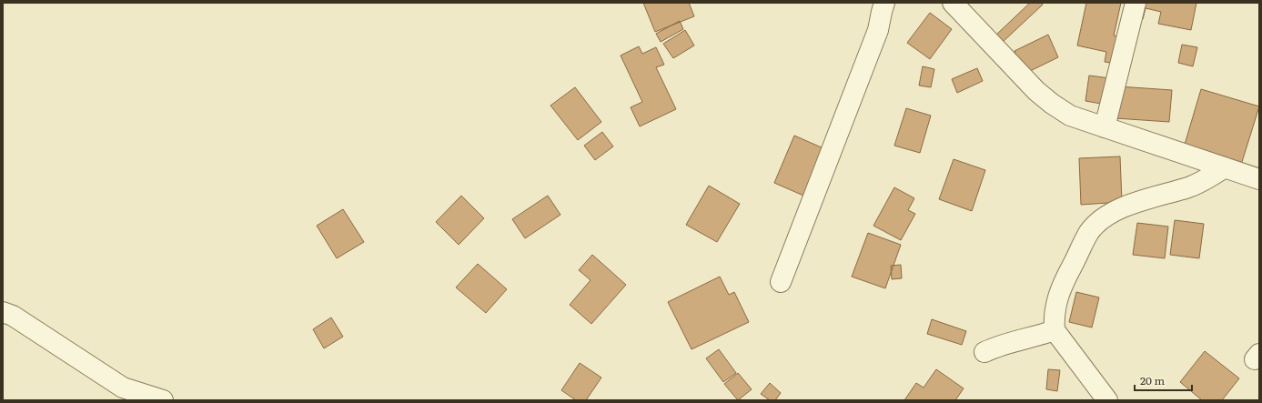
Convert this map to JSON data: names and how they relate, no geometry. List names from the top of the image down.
{
  "scale_bar": "20 m"
}
